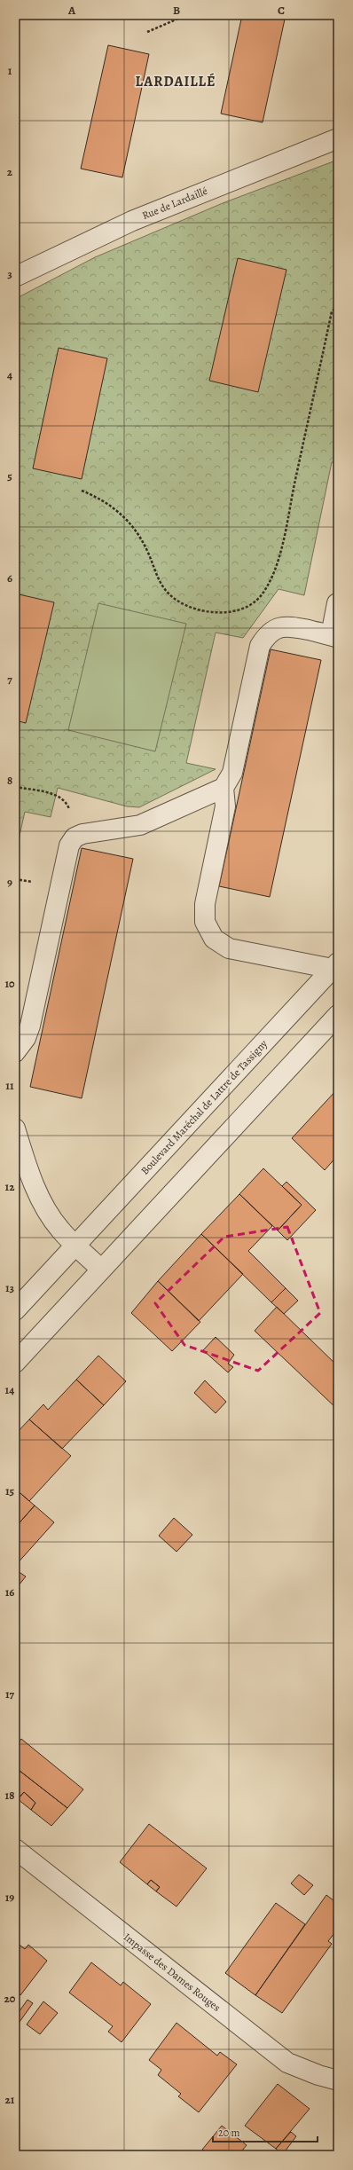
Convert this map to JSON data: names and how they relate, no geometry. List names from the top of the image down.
{
  "streets": {
    "street": ["Rue de Lardaillé", "Boulevard Maréchal de Lattre de Tassigny", "Impasse des Dames Rouges"]
  },
  "districts": ["LARDAILLÉ"],
  "scale_bar": "20 m",
  "grid": {
    "columns": ["A", "B", "C"],
    "rows": [
      "1",
      "2",
      "3",
      "4",
      "5",
      "6",
      "7",
      "8",
      "9",
      "10",
      "11",
      "12",
      "13",
      "14",
      "15",
      "16",
      "17",
      "18",
      "19",
      "20",
      "21"
    ]
  }
}
